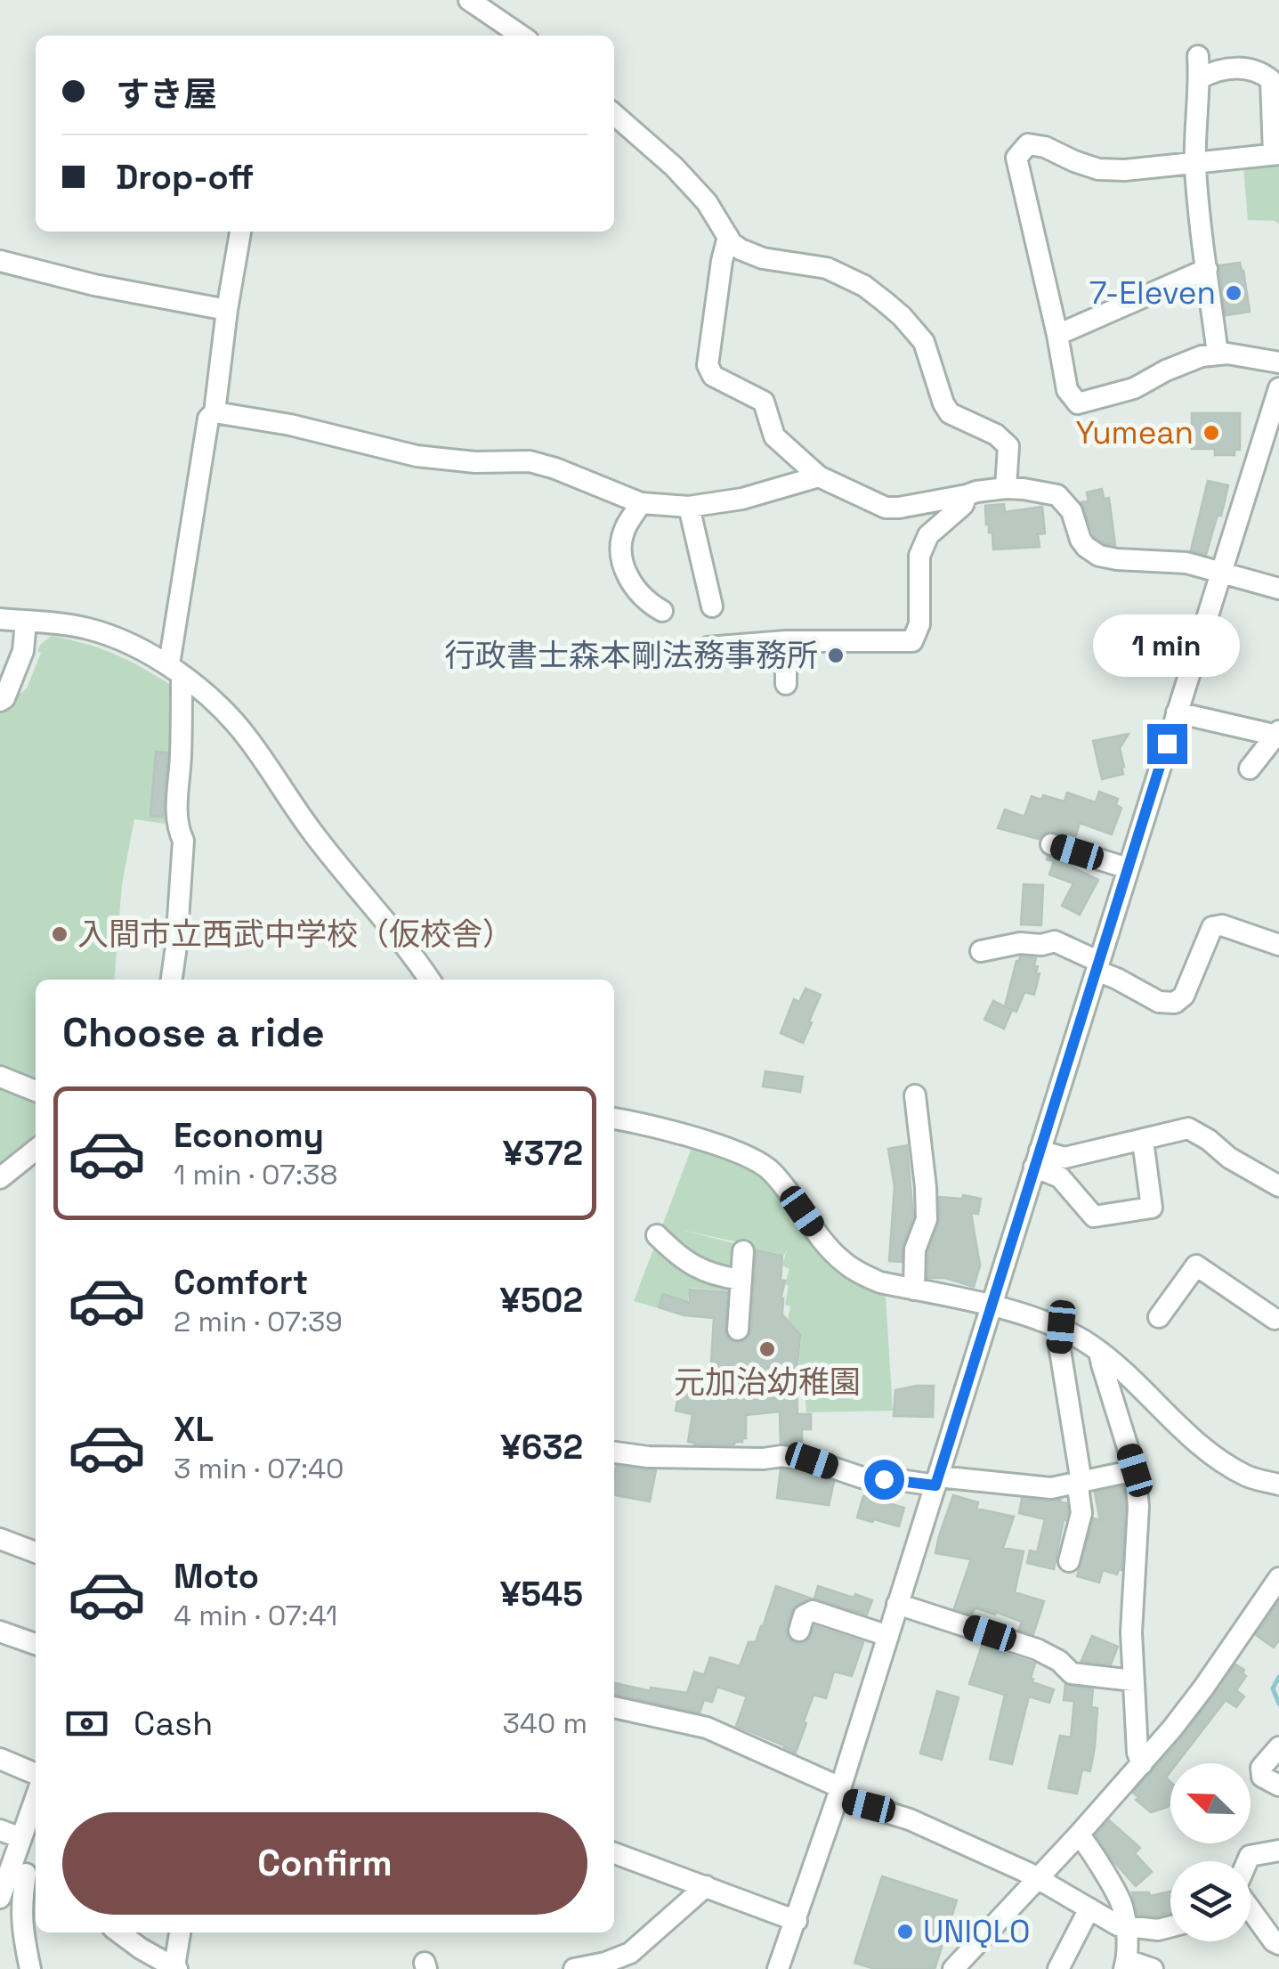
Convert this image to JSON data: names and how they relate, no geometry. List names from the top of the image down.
{
  "places": [
    "7-Eleven",
    "Yumean",
    "行政書士森本剛法務事務所",
    "入間市立西武中学校（仮校舎）",
    "元加治幼稚園",
    "UNIQLO"
  ],
  "north": "top left",
  "page": {
    "banner": ["すき屋", "Drop-off"],
    "bubble": "1 min",
    "heading": "Choose a ride",
    "list": [
      {
        "name": "Economy",
        "note": "1 min · 07:38",
        "value": "¥372"
      },
      {
        "name": "Comfort",
        "note": "2 min · 07:39",
        "value": "¥502"
      },
      {
        "name": "XL",
        "note": "3 min · 07:40",
        "value": "¥632"
      },
      {
        "name": "Moto",
        "note": "4 min · 07:41",
        "value": "¥545"
      }
    ],
    "pay": ["Cash", "340 m"],
    "buttons": "Confirm"
  }
}
